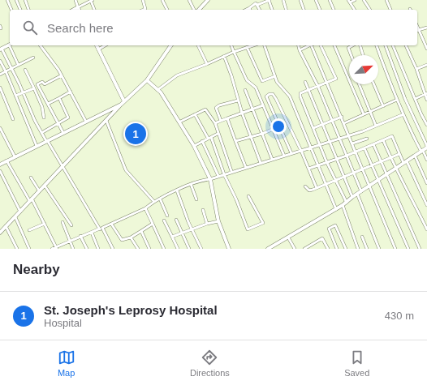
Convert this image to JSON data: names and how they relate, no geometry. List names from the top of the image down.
{
  "north": "top right",
  "page": {
    "search": "Search here",
    "pins": "1",
    "heading": "Nearby",
    "list": [
      {
        "mark": "1",
        "name": "St. Joseph's Leprosy Hospital",
        "note": "Hospital",
        "value": "430 m"
      }
    ],
    "nav": ["Map", "Directions", "Saved"]
  }
}
